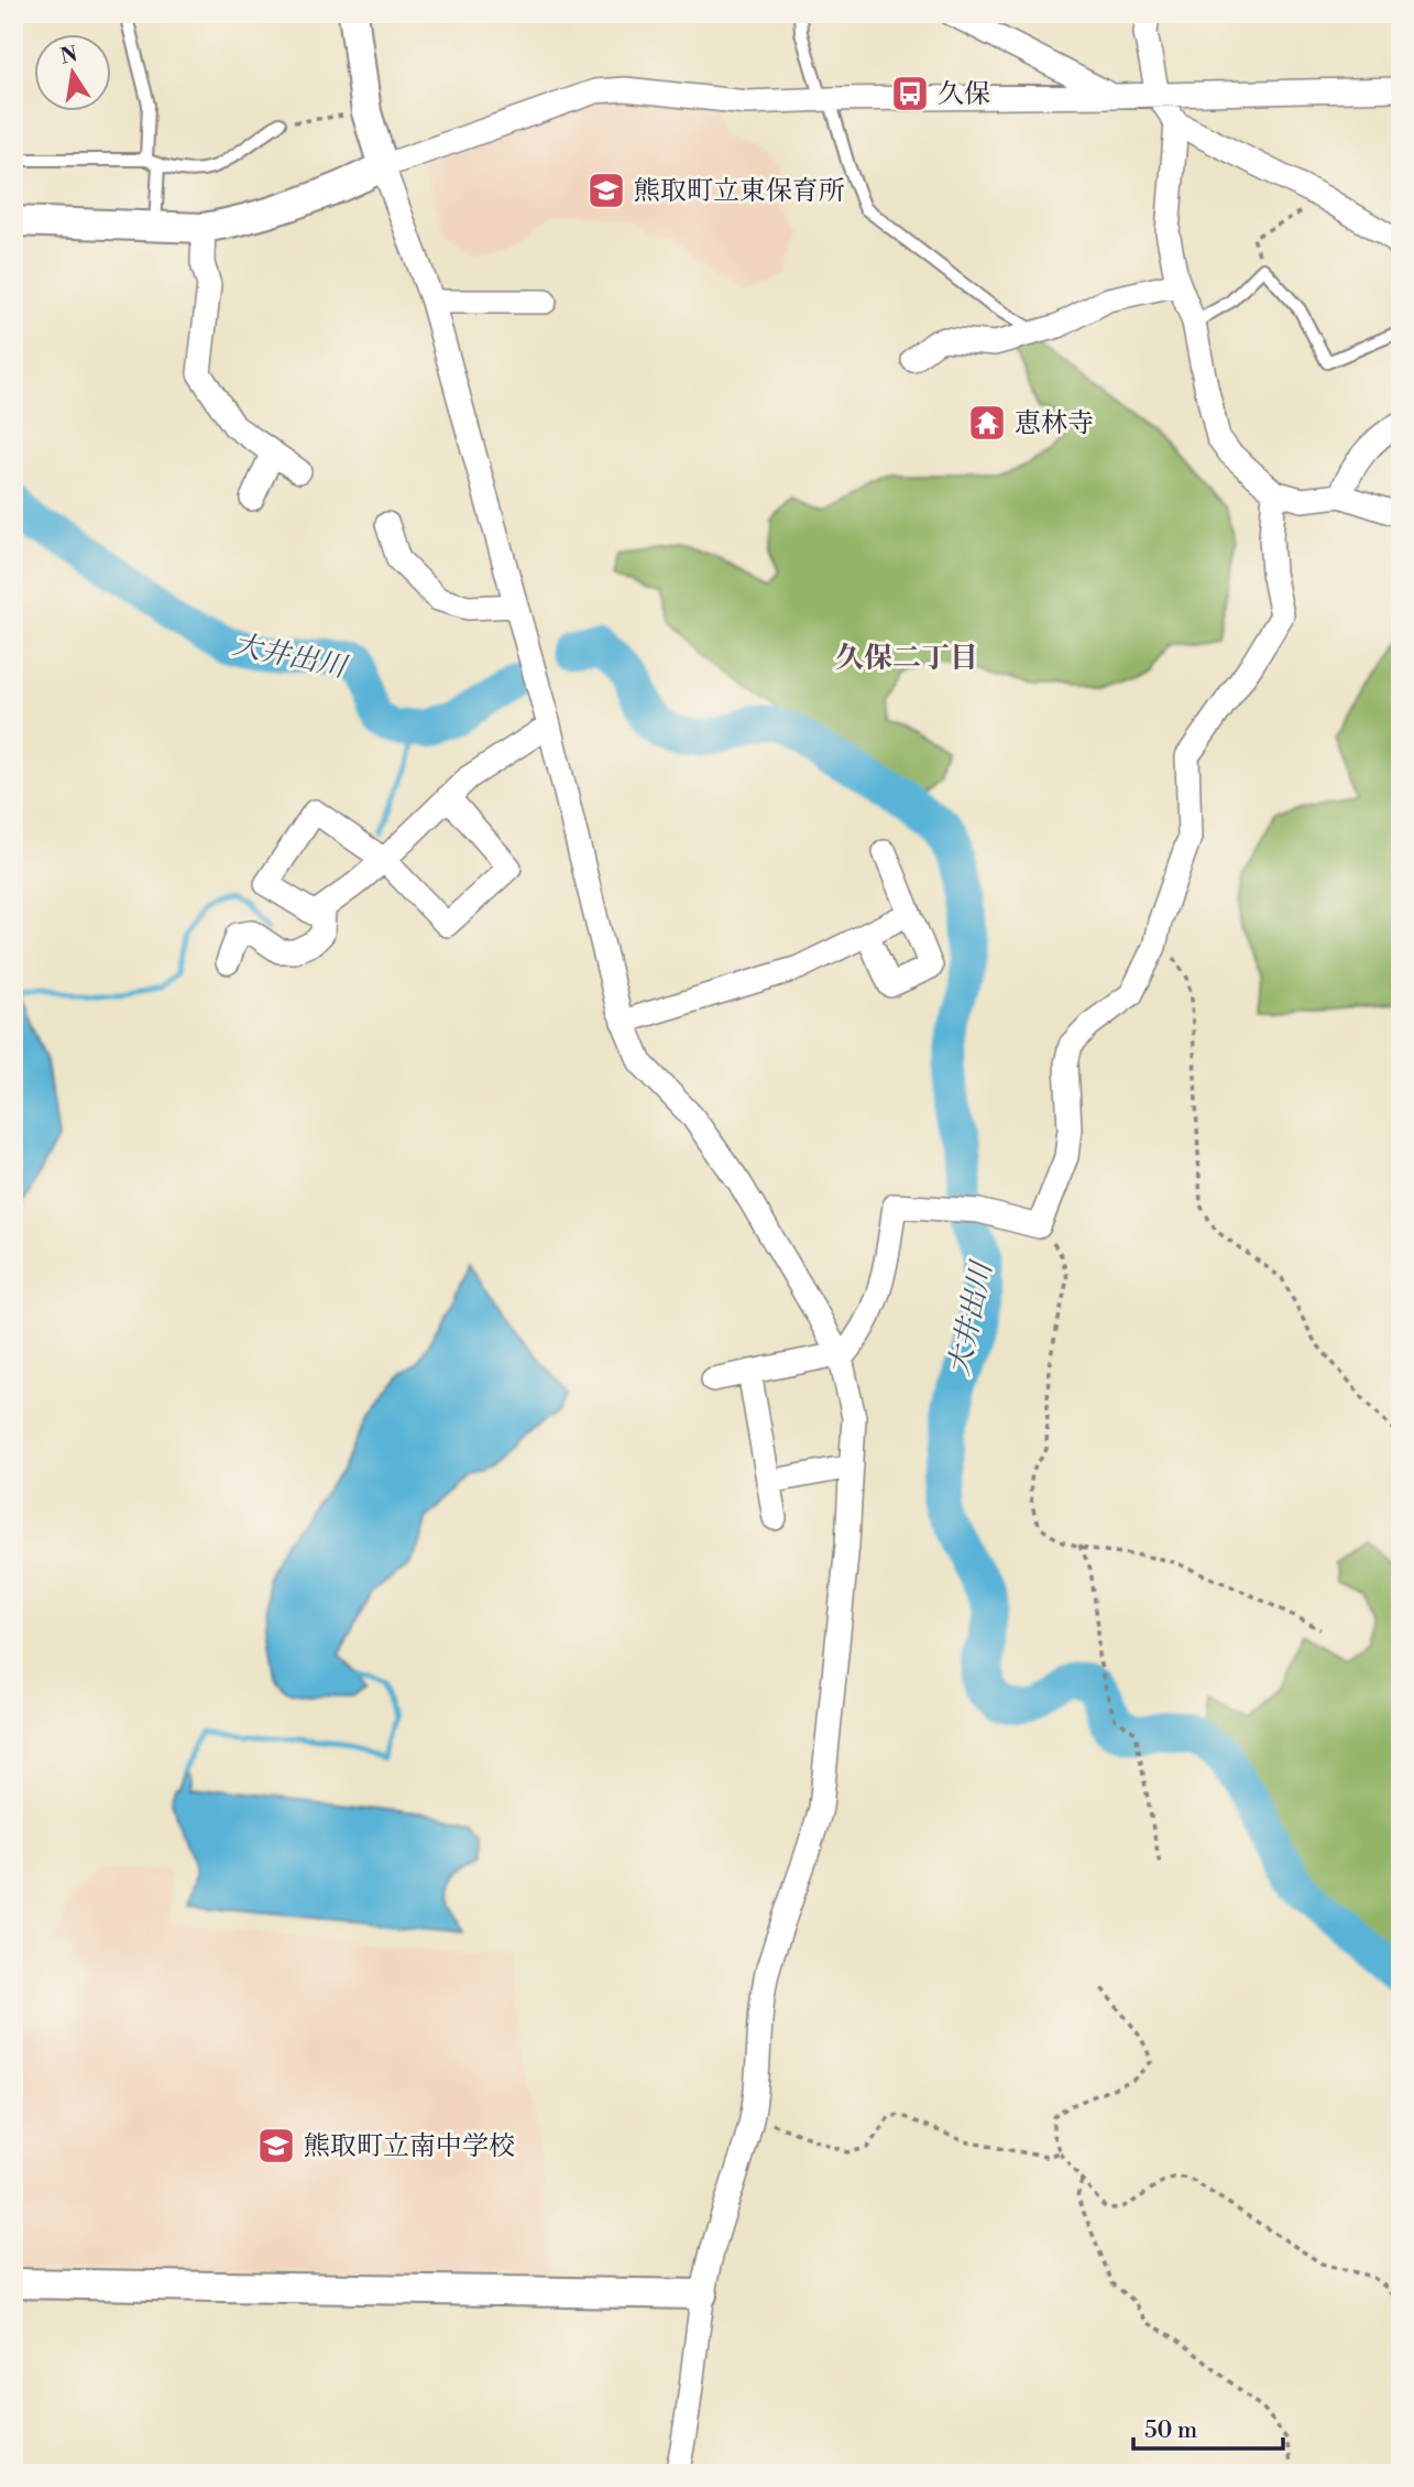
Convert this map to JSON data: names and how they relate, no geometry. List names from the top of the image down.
{
  "districts": ["久保二丁目"],
  "water": ["大井出川"],
  "places": {
    "bus stop": ["久保"],
    "school or university": ["熊取町立東保育所", "熊取町立南中学校"],
    "temple": ["恵林寺"]
  },
  "scale_bar": "50 m",
  "north": "top"
}
